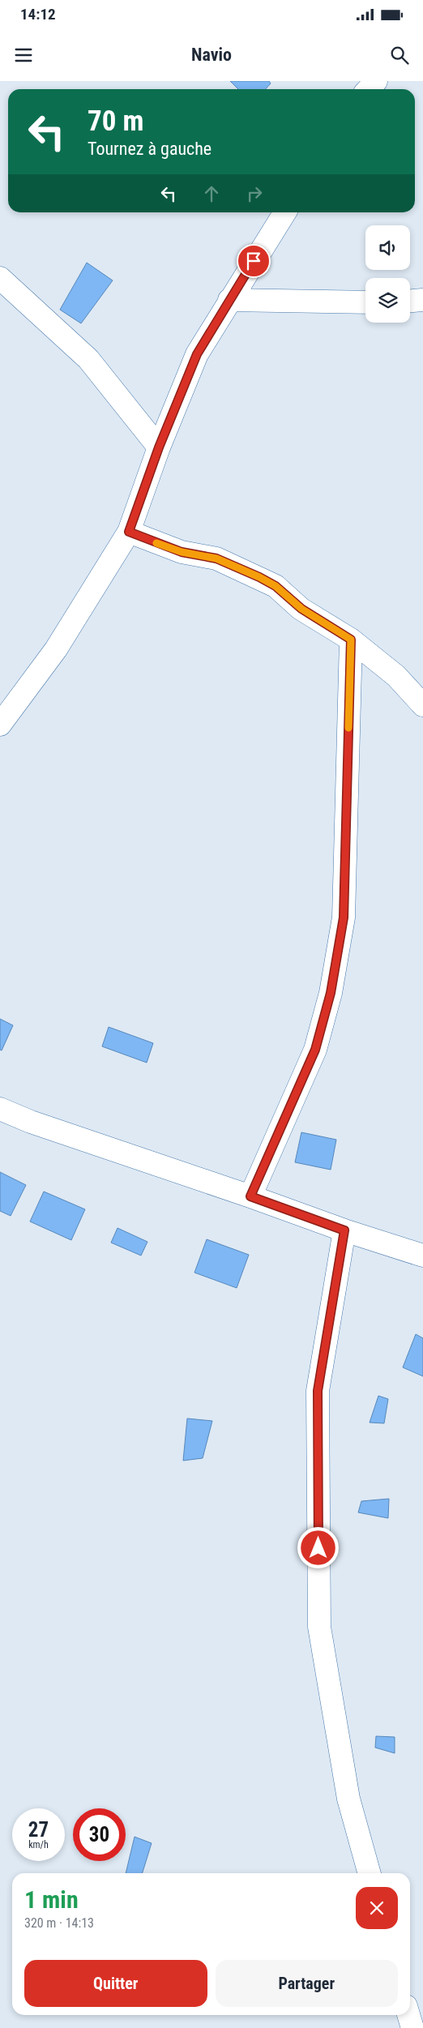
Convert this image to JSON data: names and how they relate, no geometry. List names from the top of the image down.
{
  "page": {
    "status": "14:12",
    "header": "Navio",
    "turn": ["70 m", "Tournez à gauche"],
    "speed": "27 km/h",
    "limit": "30",
    "heading": ["1 min", "320 m · 14:13"],
    "buttons": ["Quitter", "Partager"]
  }
}
